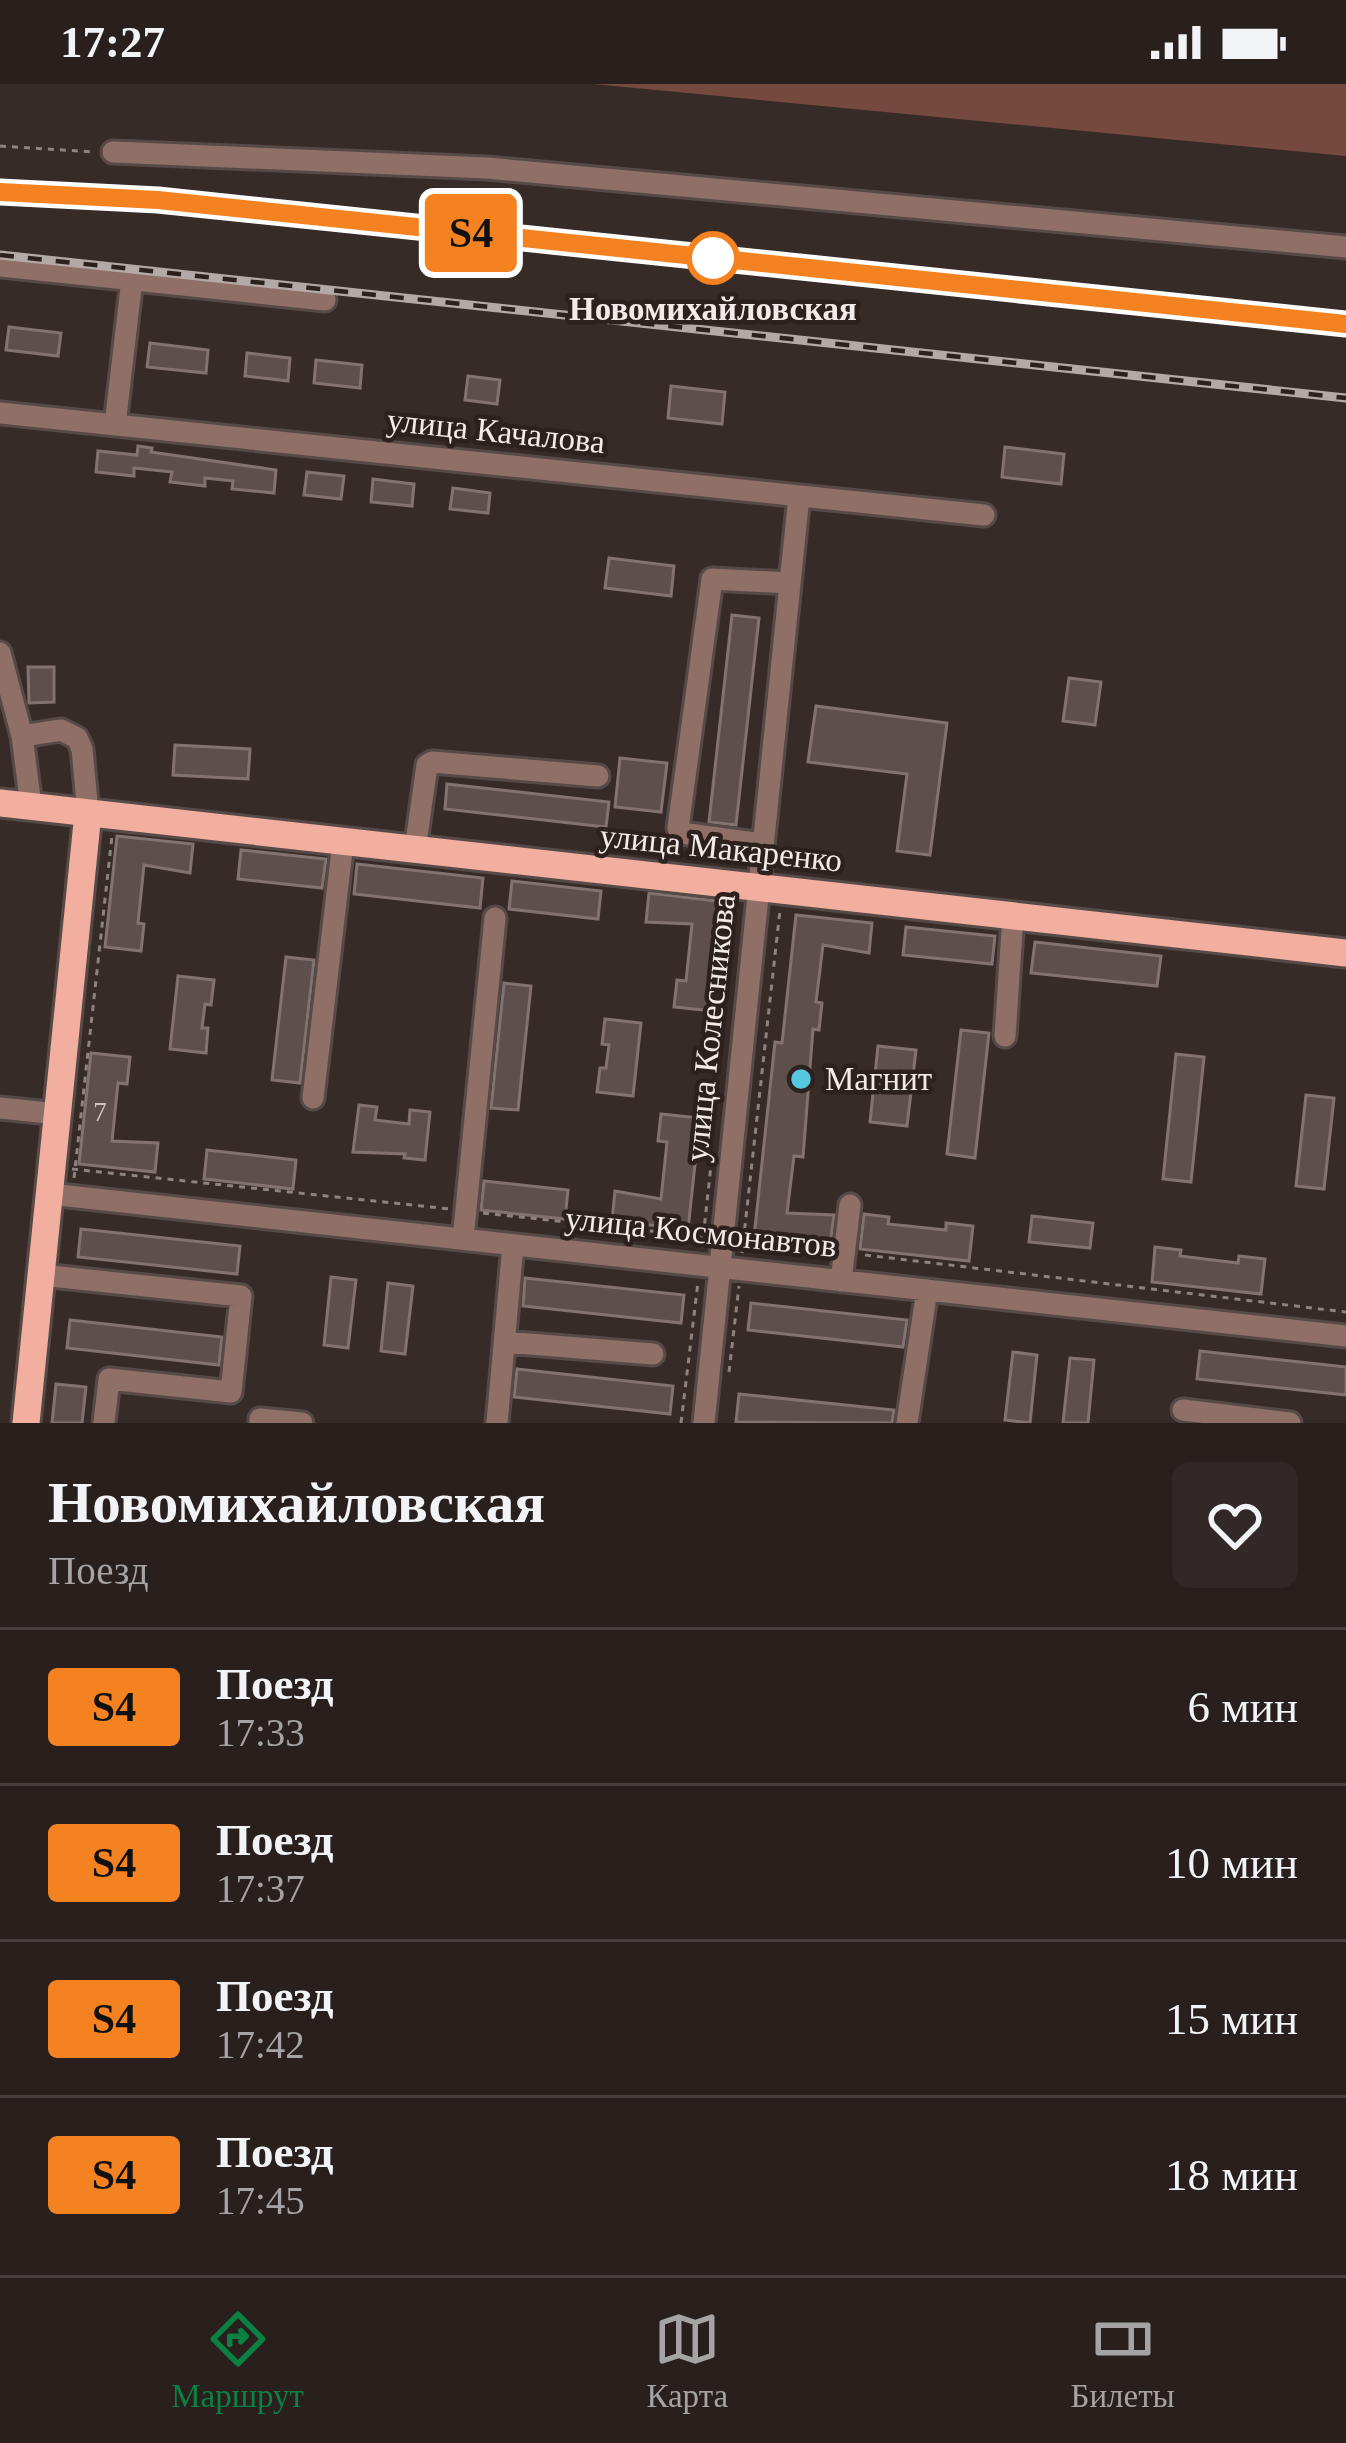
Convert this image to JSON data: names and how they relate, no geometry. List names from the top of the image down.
{
  "streets": {
    "main road": ["улица Макаренко"],
    "street": ["улица Качалова", "улица Колесникова", "улица Космонавтов"]
  },
  "crossings": [
    ["улица Качалова", "улица Колесникова"],
    ["улица Макаренко", "улица Колесникова"],
    ["улица Колесникова", "улица Космонавтов"]
  ],
  "places": ["Новомихайловская", "Магнит"],
  "house_numbers": ["7"],
  "page": {
    "status": "17:27",
    "on_map": "S4",
    "heading": ["Новомихайловская", "Поезд"],
    "list": [
      {
        "mark": "S4",
        "name": "Поезд",
        "note": "17:33",
        "value": "6 мин"
      },
      {
        "mark": "S4",
        "name": "Поезд",
        "note": "17:37",
        "value": "10 мин"
      },
      {
        "mark": "S4",
        "name": "Поезд",
        "note": "17:42",
        "value": "15 мин"
      },
      {
        "mark": "S4",
        "name": "Поезд",
        "note": "17:45",
        "value": "18 мин"
      }
    ],
    "tabs": ["Маршрут", "Карта", "Билеты"]
  }
}
